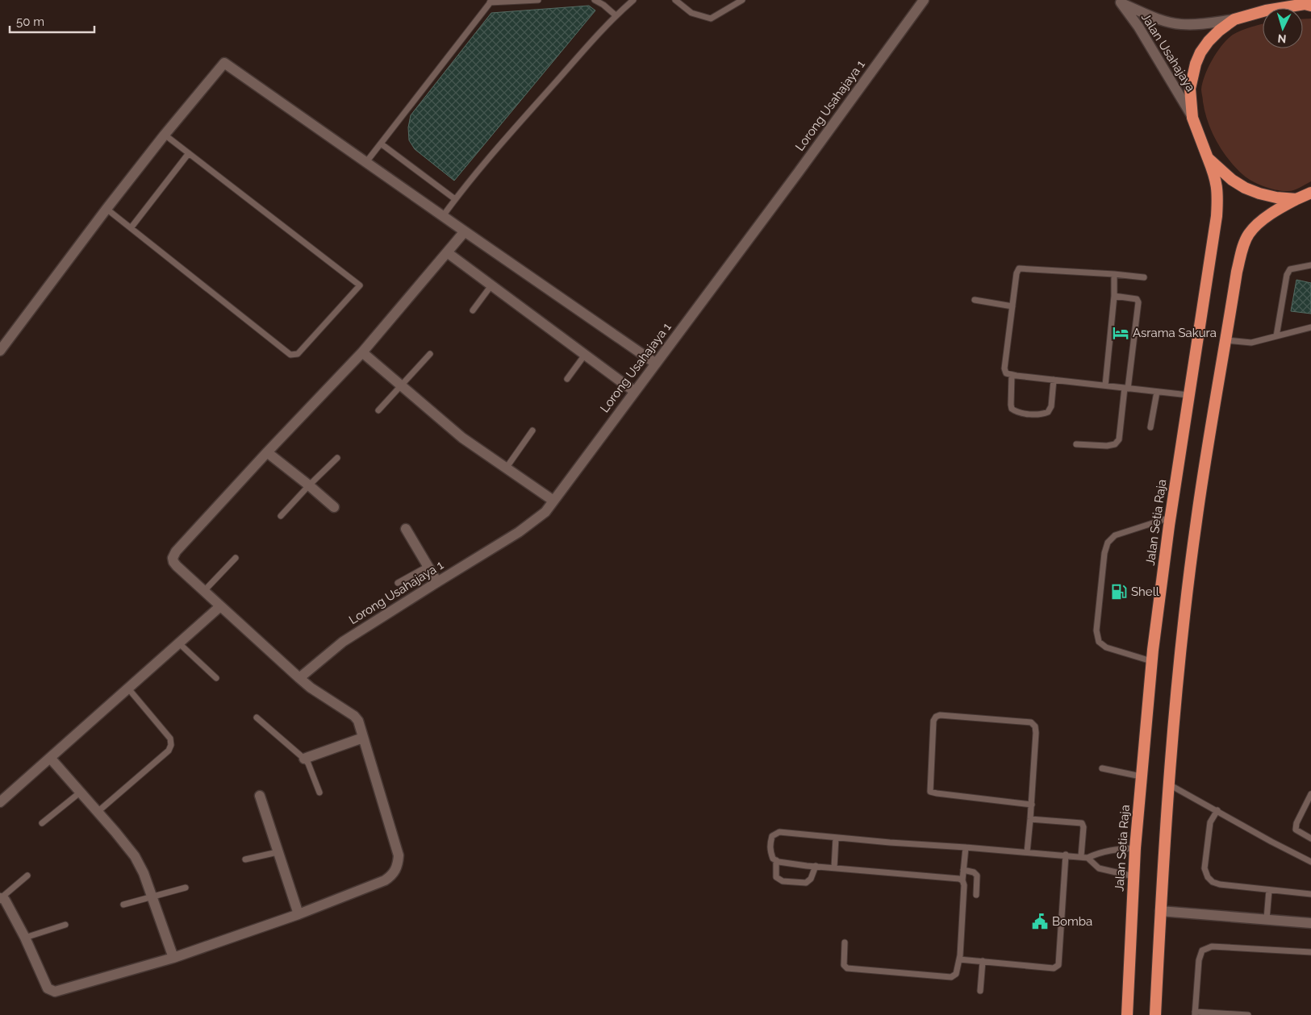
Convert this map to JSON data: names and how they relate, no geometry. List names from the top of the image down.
{
  "streets": {
    "highway": ["Jalan Setia Raja"],
    "street": ["Jalan Usahajaya", "Lorong Usahajaya 1"]
  },
  "crossings": [
    ["Jalan Usahajaya", "Jalan Setia Raja"]
  ],
  "places": {
    "hotel": ["Asrama Sakura"],
    "fuel station": ["Shell"],
    "public building": ["Bomba"]
  },
  "scale_bar": "50 m",
  "north": "bottom"
}
